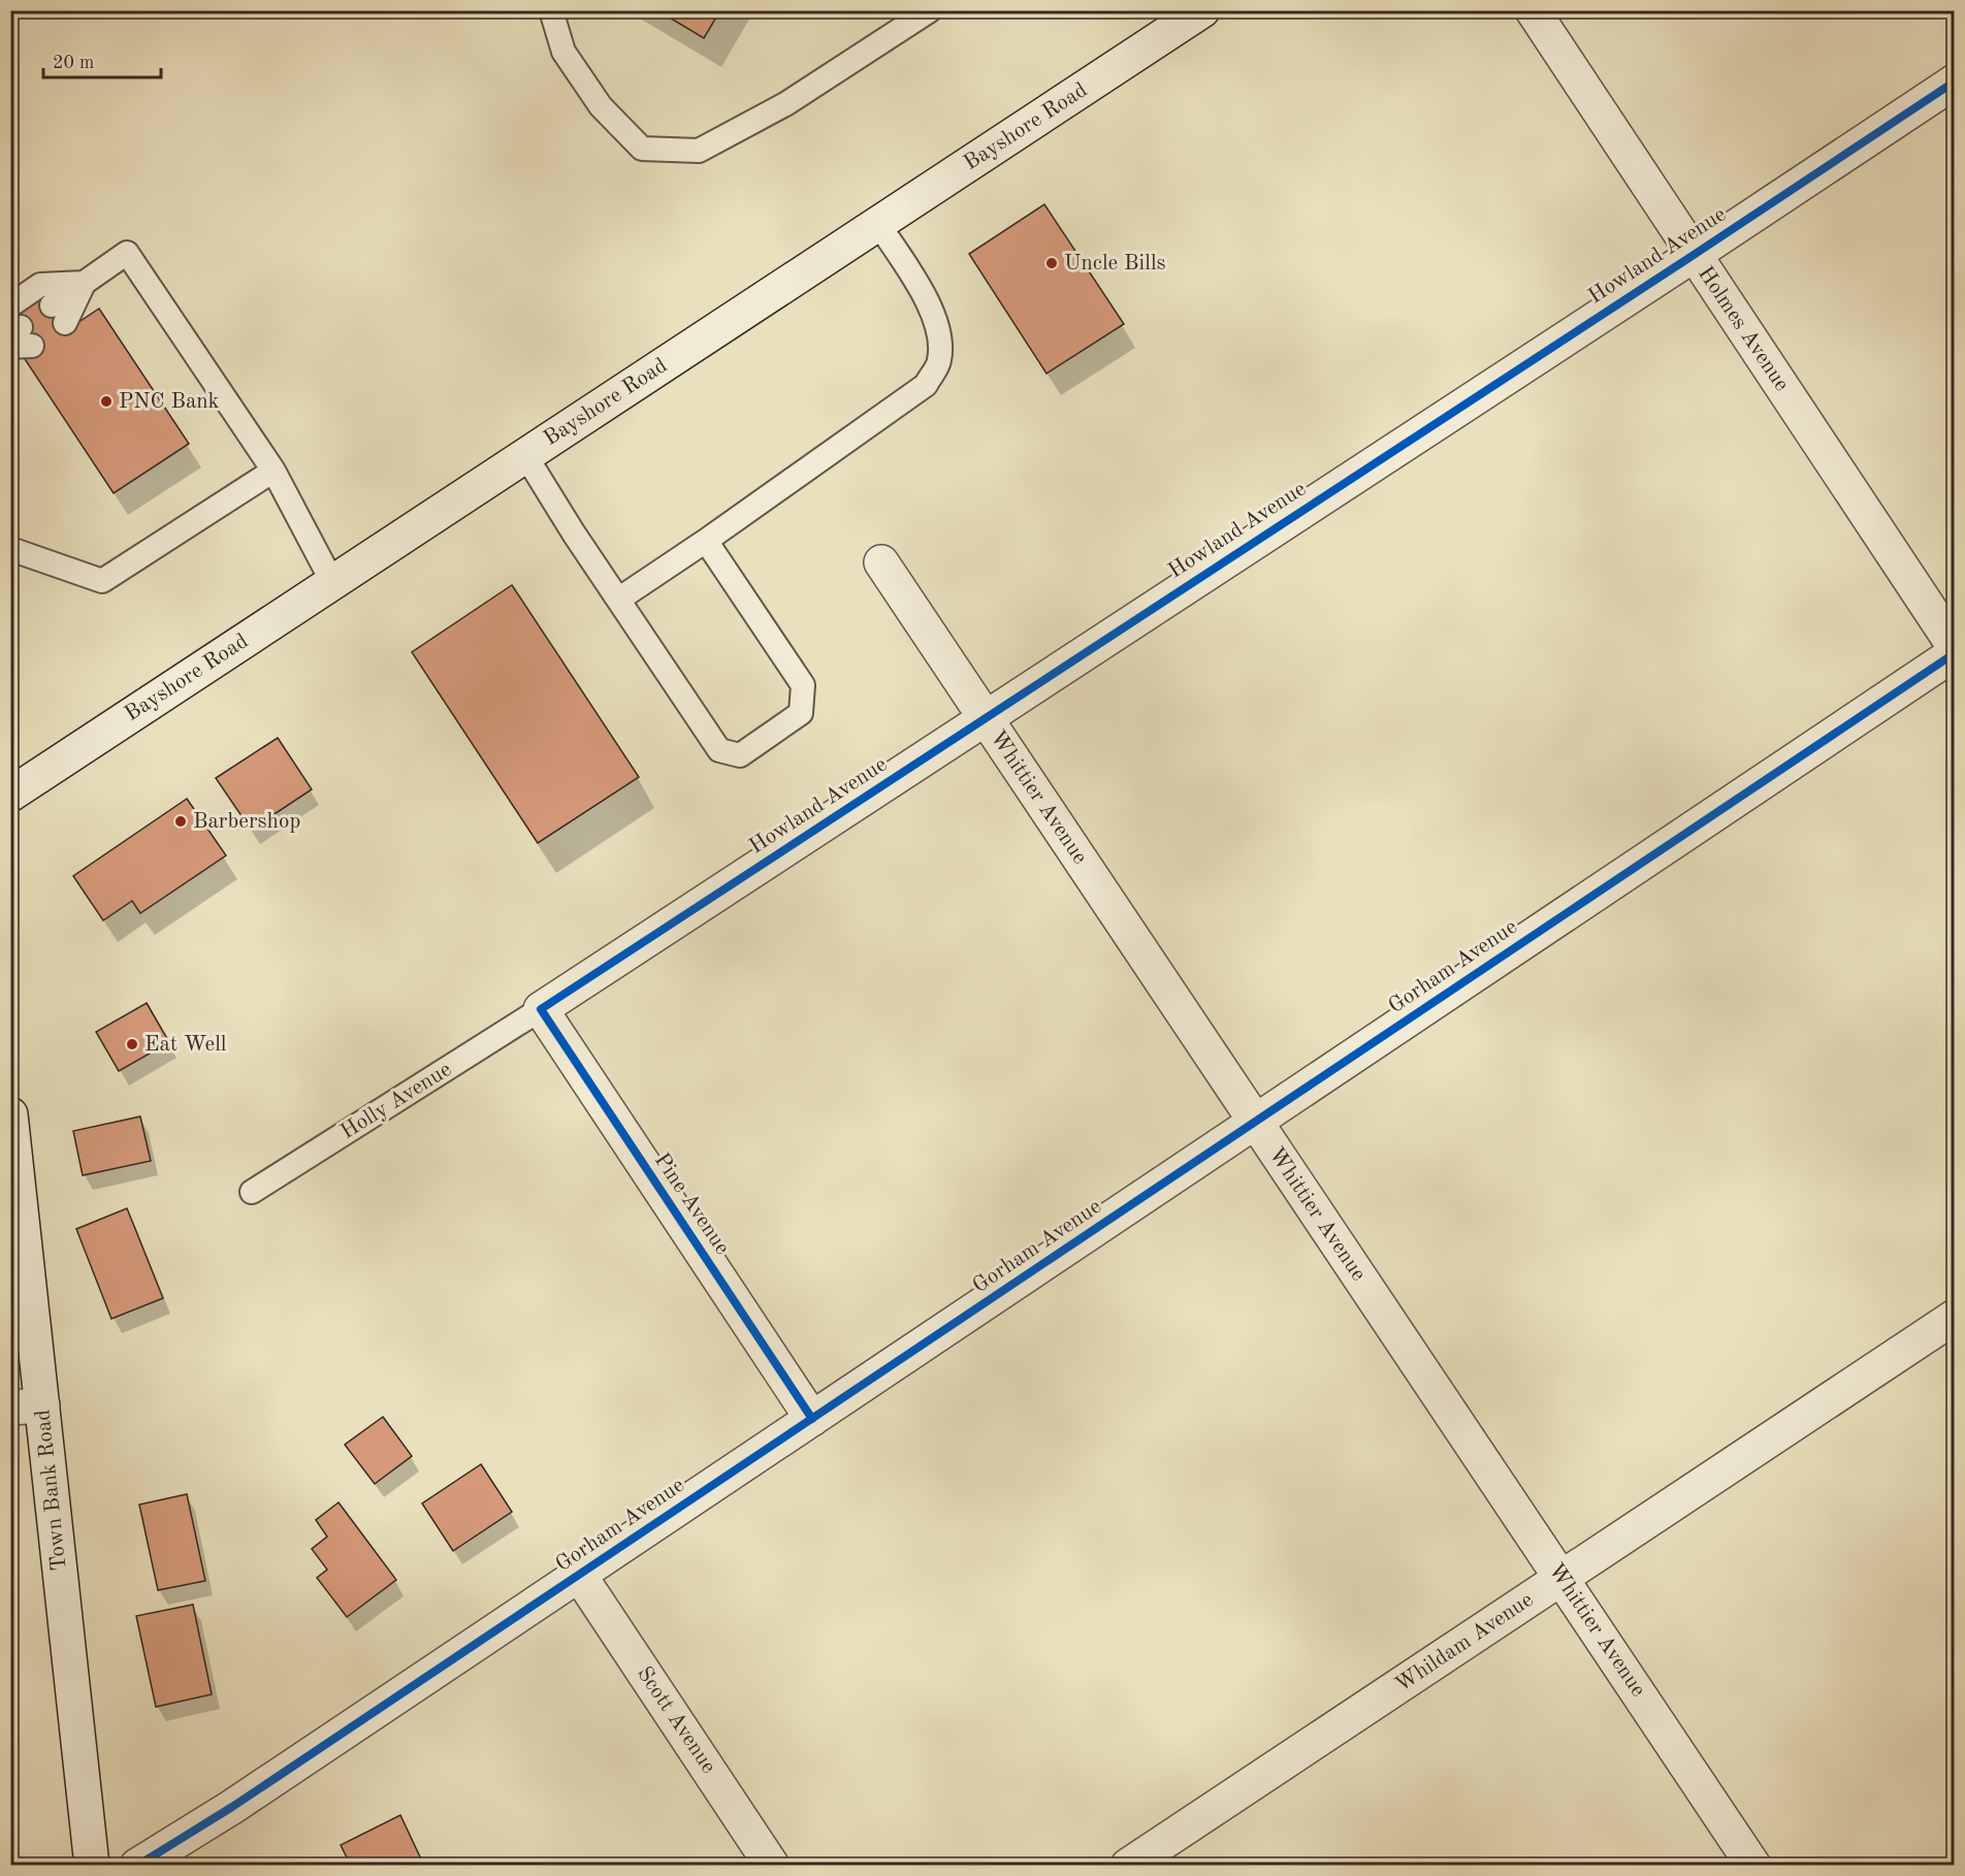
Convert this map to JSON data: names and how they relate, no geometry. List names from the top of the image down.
{
  "streets": {
    "street": [
      "Bayshore Road",
      "Howland Avenue",
      "Holmes Avenue",
      "Whittier Avenue",
      "Gorham Avenue",
      "Pine Avenue",
      "Town Bank Road",
      "Whildam Avenue",
      "Scott Avenue"
    ],
    "lane": ["Holly Avenue"]
  },
  "crossings": [
    ["Howland Avenue", "Holmes Avenue"],
    ["Howland Avenue", "Whittier Avenue"],
    ["Howland Avenue", "Holly Avenue"],
    ["Howland Avenue", "Pine Avenue"],
    ["Whittier Avenue", "Gorham Avenue"],
    ["Whittier Avenue", "Whildam Avenue"],
    ["Gorham Avenue", "Pine Avenue"],
    ["Gorham Avenue", "Scott Avenue"],
    ["Holly Avenue", "Pine Avenue"]
  ],
  "places": [
    "Uncle Bills",
    "PNC Bank",
    "Barbershop",
    "Eat Well"
  ],
  "scale_bar": "20 m"
}
